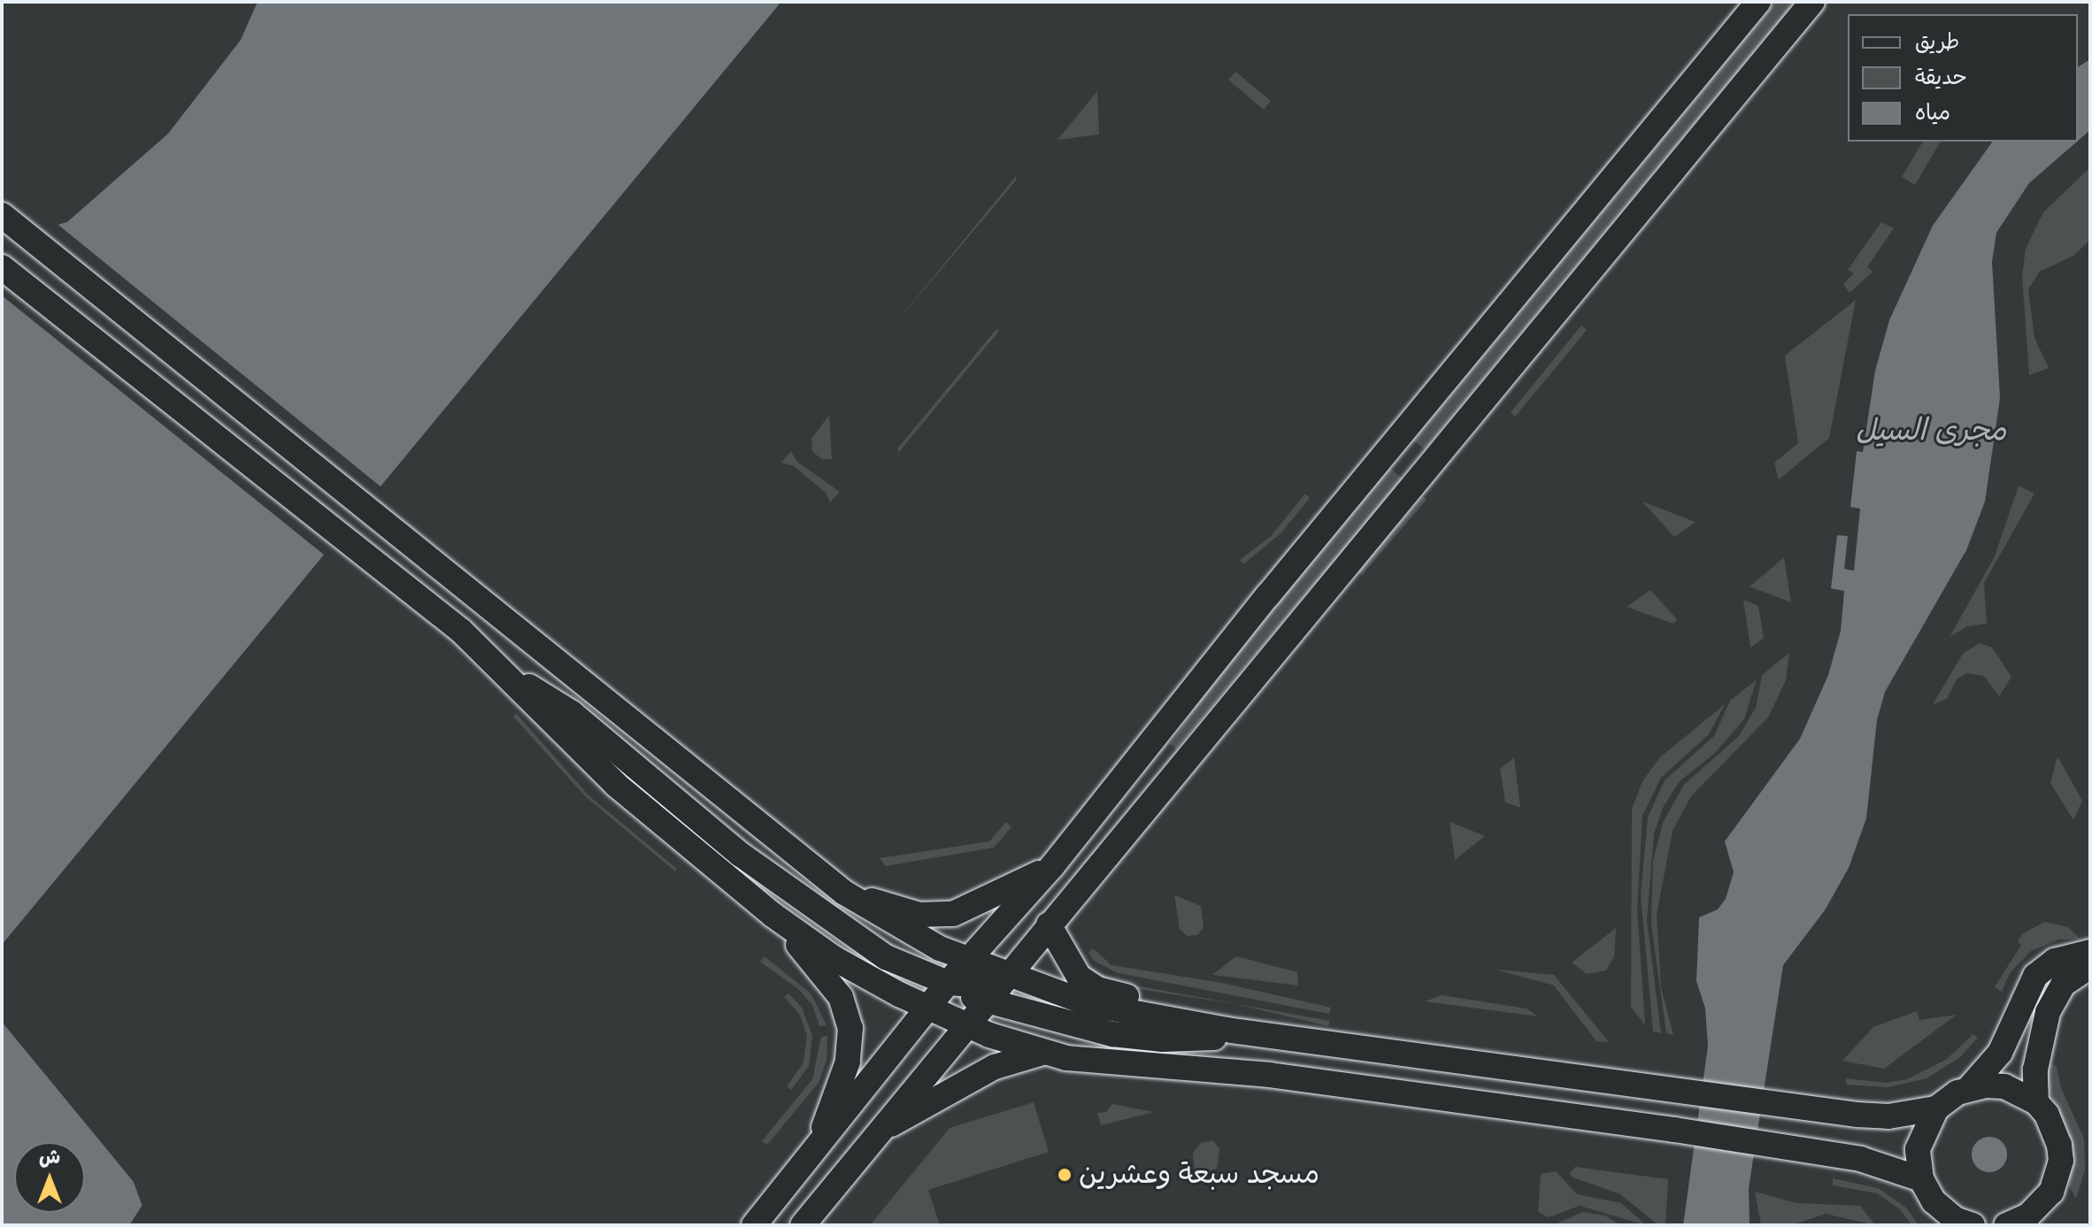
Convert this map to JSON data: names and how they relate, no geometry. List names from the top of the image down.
{
  "water": ["مجرى السيل"],
  "places": ["مسجد سبعة وعشرين"],
  "legend": ["طريق", "حديقة", "مياه"],
  "north": "top"
}
